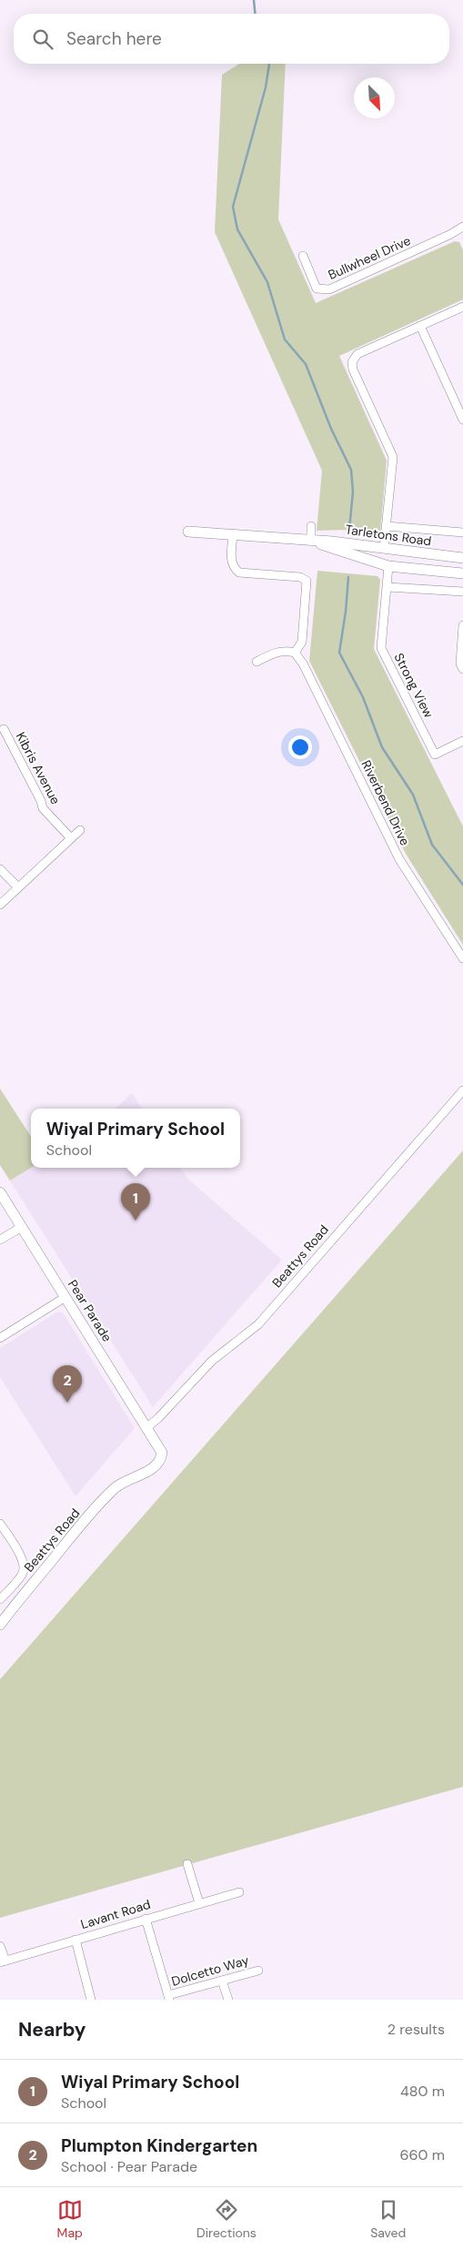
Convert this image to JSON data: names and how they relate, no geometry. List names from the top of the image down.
{
  "streets": {
    "street": [
      "Bullwheel Drive",
      "Tarletons Road",
      "Strong View",
      "Kibris Avenue",
      "Riverbend Drive",
      "Beattys Road",
      "Pear Parade",
      "Lavant Road",
      "Dolcetto Way"
    ]
  },
  "crossings": [
    ["Tarletons Road", "Strong View"],
    ["Beattys Road", "Pear Parade"]
  ],
  "north": "bottom right",
  "page": {
    "search": "Search here",
    "popup": ["Wiyal Primary School", "School"],
    "pins": ["1", "2"],
    "heading": ["Nearby", "2 results"],
    "list": [
      {
        "mark": "1",
        "name": "Wiyal Primary School",
        "note": "School",
        "value": "480 m"
      },
      {
        "mark": "2",
        "name": "Plumpton Kindergarten",
        "note": "School · Pear Parade",
        "value": "660 m"
      }
    ],
    "nav": ["Map", "Directions", "Saved"]
  }
}
